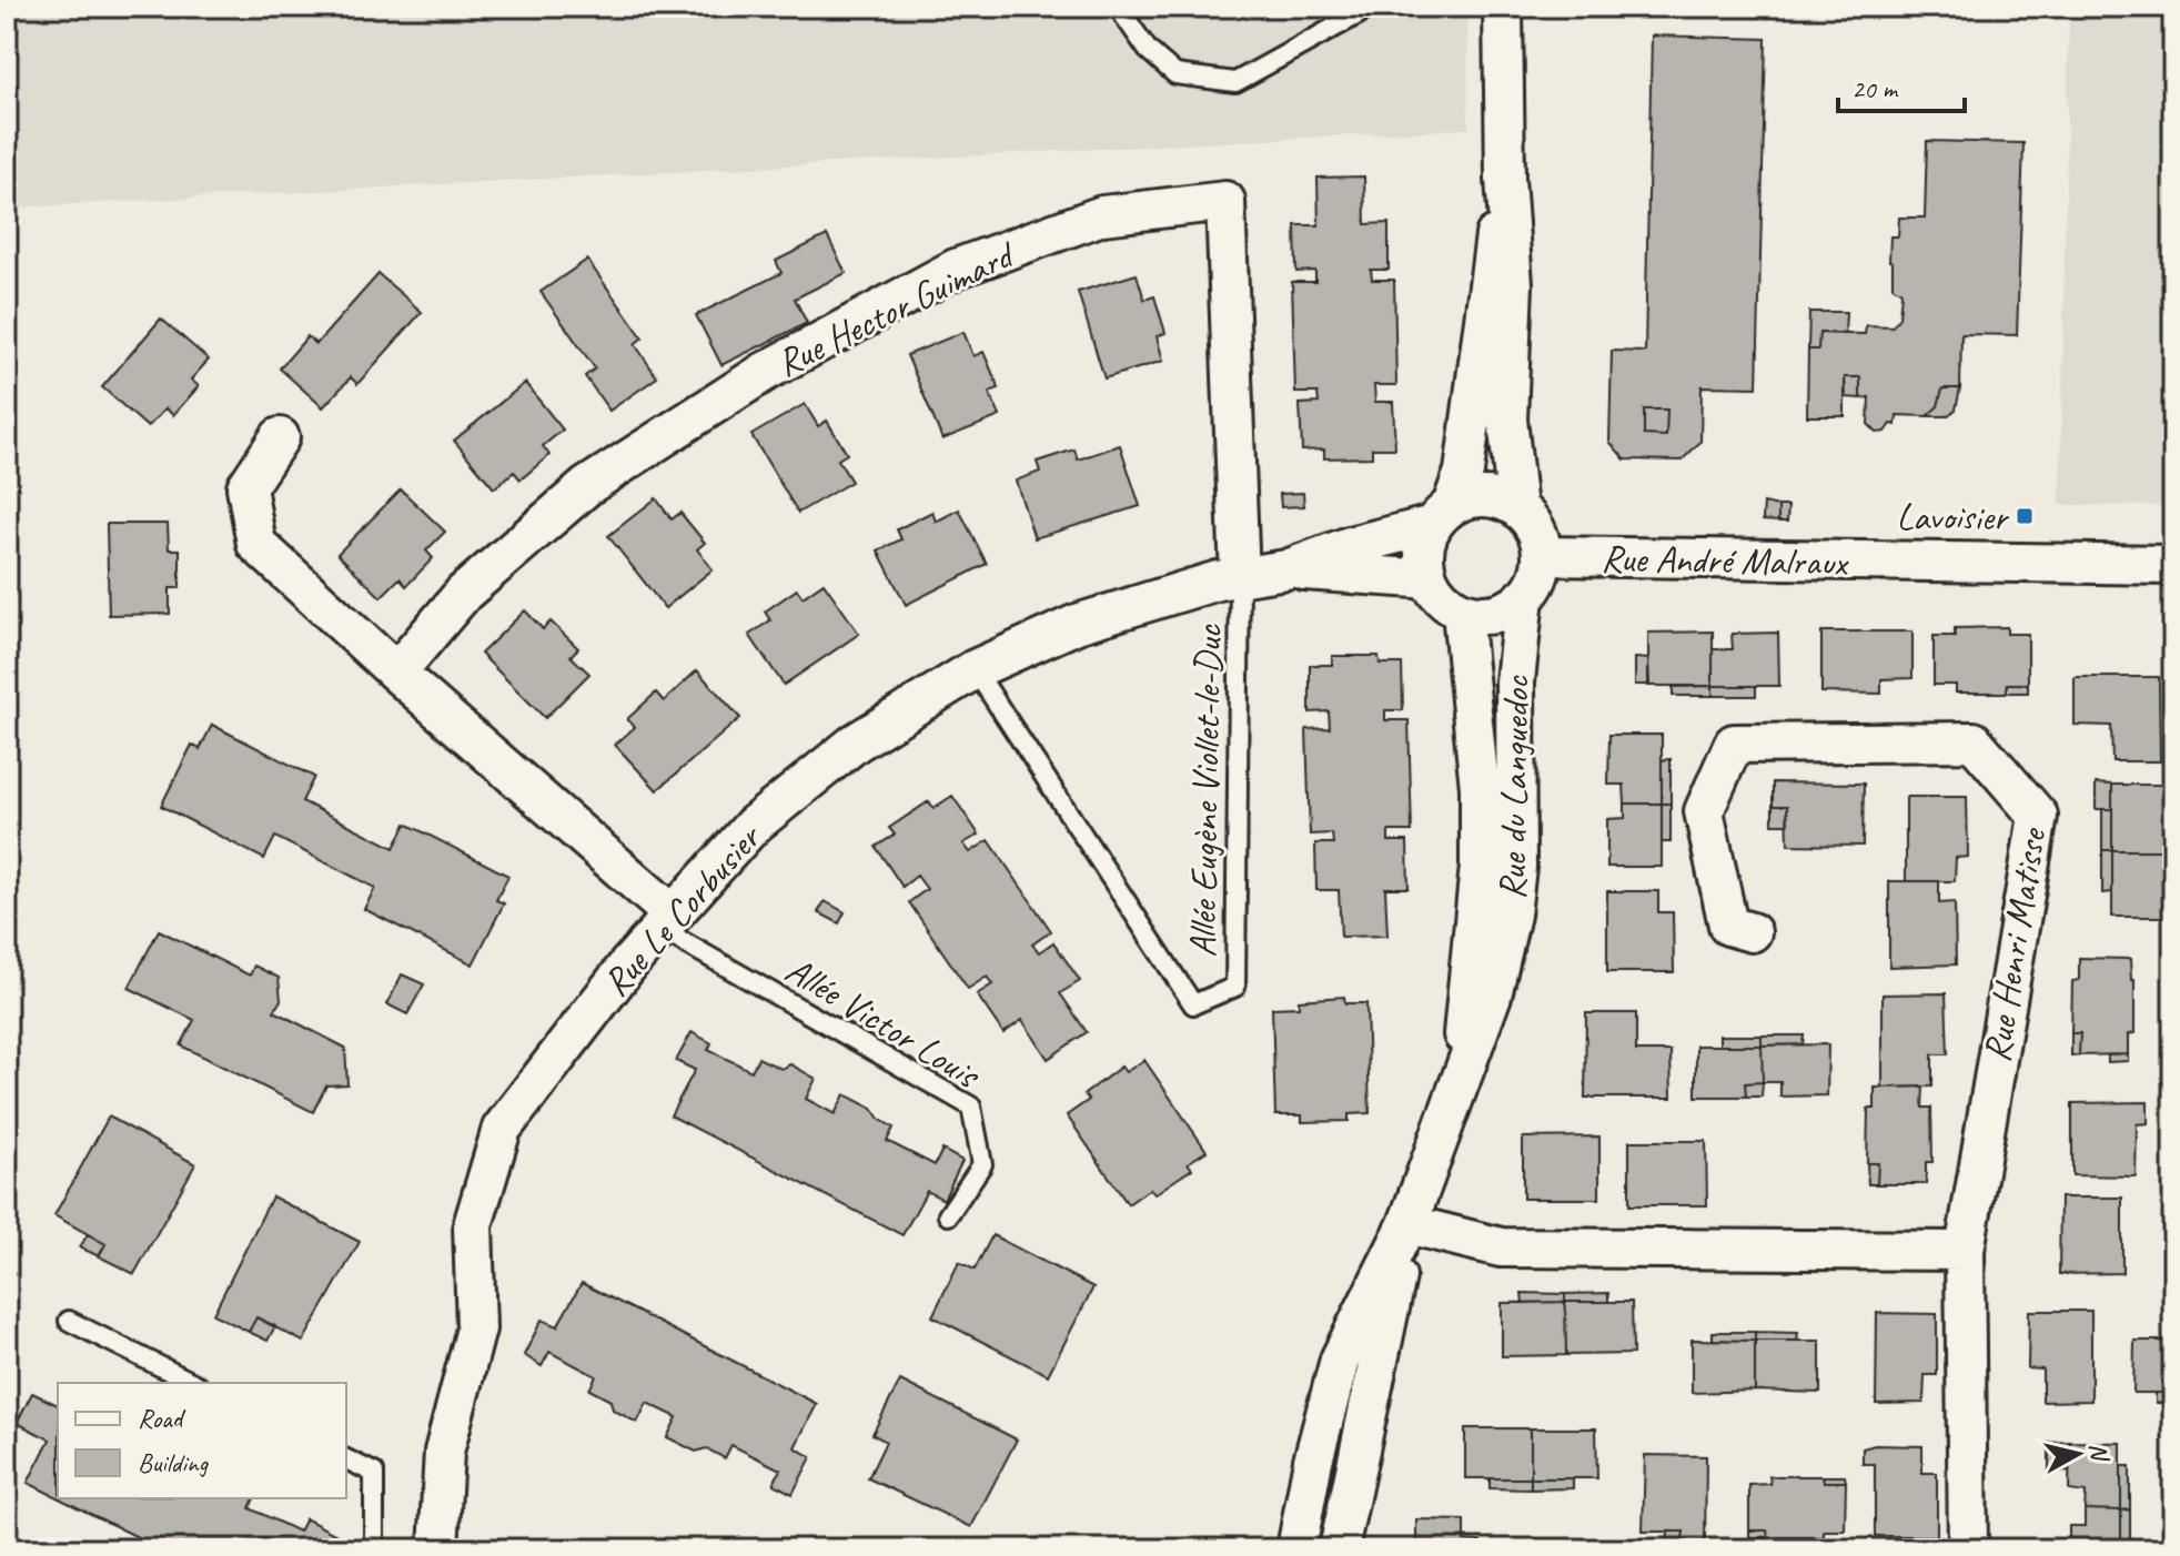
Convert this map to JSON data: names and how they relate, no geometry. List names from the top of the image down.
{
  "streets": {
    "street": [
      "Rue Hector Guimard",
      "Rue André Malraux",
      "Rue du Languedoc",
      "Rue Le Corbusier",
      "Rue Henri Matisse"
    ],
    "lane": ["Allée Eugène Viollet-le-Duc", "Allée Victor Louis"]
  },
  "crossings": [
    ["Rue Hector Guimard", "Allée Eugène Viollet-le-Duc"],
    ["Rue Hector Guimard", "Rue Le Corbusier"],
    ["Rue André Malraux", "Rue du Languedoc"],
    ["Rue André Malraux", "Rue Le Corbusier"],
    ["Rue du Languedoc", "Rue Le Corbusier"],
    ["Allée Eugène Viollet-le-Duc", "Rue Le Corbusier"],
    ["Rue Le Corbusier", "Allée Victor Louis"]
  ],
  "places": {
    "transit": ["Lavoisier"]
  },
  "legend": ["Road", "Building"],
  "scale_bar": "20 m",
  "north": "right"
}
